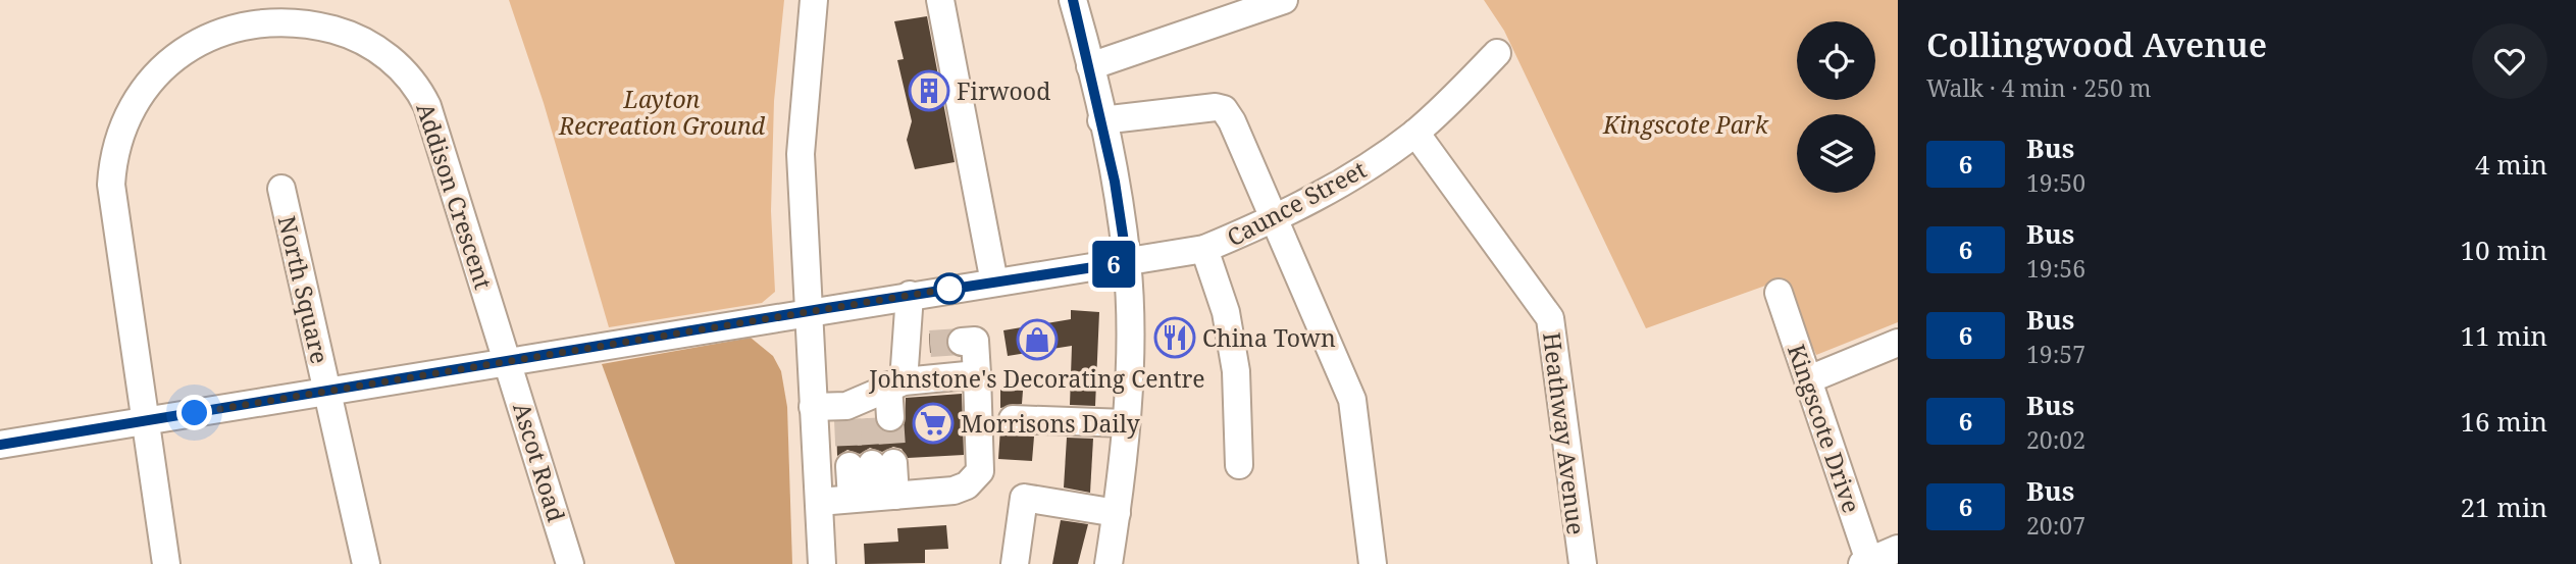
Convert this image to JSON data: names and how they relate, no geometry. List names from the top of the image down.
{
  "streets": {
    "street": [
      "Addison Crescent",
      "Caunce Street",
      "North Square",
      "Kingscote Drive",
      "Heathway Avenue",
      "Ascot Road"
    ]
  },
  "crossings": [
    ["Addison Crescent", "Caunce Street"],
    ["Addison Crescent", "Ascot Road"],
    ["Caunce Street", "North Square"],
    ["Caunce Street", "Heathway Avenue"],
    ["Caunce Street", "Ascot Road"]
  ],
  "parks": ["Layton Recreation Ground", "Kingscote Park"],
  "places": {
    "building": ["Firwood"],
    "restaurant": ["China Town"],
    "shop": ["Johnstone's Decorating Centre"],
    "supermarket": ["Morrisons Daily"]
  },
  "lines": ["bus line 6"],
  "page": {
    "on_map": "6",
    "heading": ["Collingwood Avenue", "Walk · 4 min · 250 m"],
    "list": [
      {
        "mark": "6",
        "name": "Bus",
        "note": "19:50",
        "value": "4 min"
      },
      {
        "mark": "6",
        "name": "Bus",
        "note": "19:56",
        "value": "10 min"
      },
      {
        "mark": "6",
        "name": "Bus",
        "note": "19:57",
        "value": "11 min"
      },
      {
        "mark": "6",
        "name": "Bus",
        "note": "20:02",
        "value": "16 min"
      },
      {
        "mark": "6",
        "name": "Bus",
        "note": "20:07",
        "value": "21 min"
      }
    ]
  }
}
